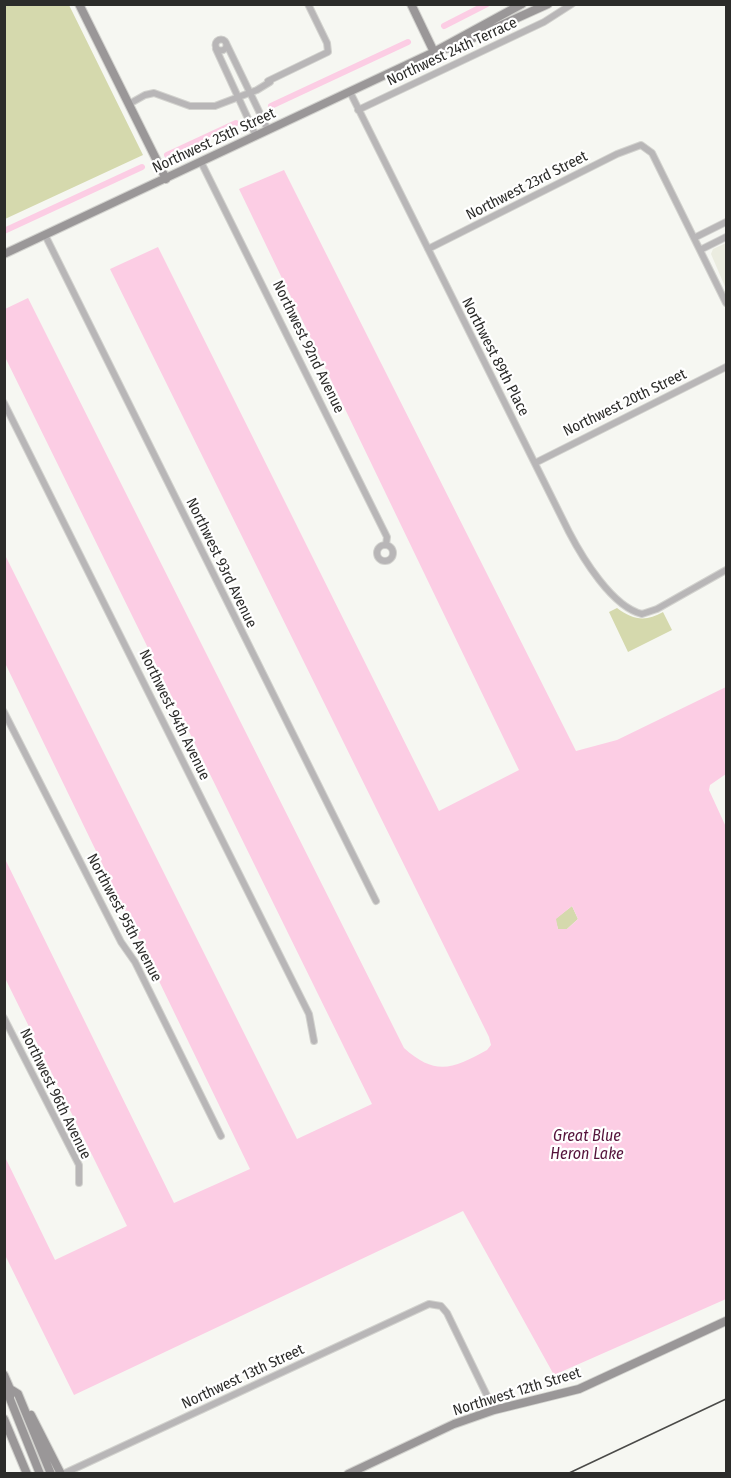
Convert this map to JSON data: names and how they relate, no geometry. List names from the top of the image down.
{
  "streets": {
    "main road": ["Northwest 25th Street", "Northwest 12th Street"],
    "street": [
      "Northwest 24th Terrace",
      "Northwest 23rd Street",
      "Northwest 92nd Avenue",
      "Northwest 89th Place",
      "Northwest 20th Street",
      "Northwest 93rd Avenue",
      "Northwest 94th Avenue",
      "Northwest 95th Avenue",
      "Northwest 96th Avenue",
      "Northwest 13th Street"
    ]
  },
  "crossings": [
    ["Northwest 24th Terrace", "Northwest 89th Place"],
    ["Northwest 25th Street", "Northwest 92nd Avenue"],
    ["Northwest 25th Street", "Northwest 89th Place"],
    ["Northwest 25th Street", "Northwest 93rd Avenue"],
    ["Northwest 23rd Street", "Northwest 89th Place"],
    ["Northwest 89th Place", "Northwest 20th Street"],
    ["Northwest 13th Street", "Northwest 12th Street"]
  ],
  "water": ["Great Blue Heron Lake"]
}
